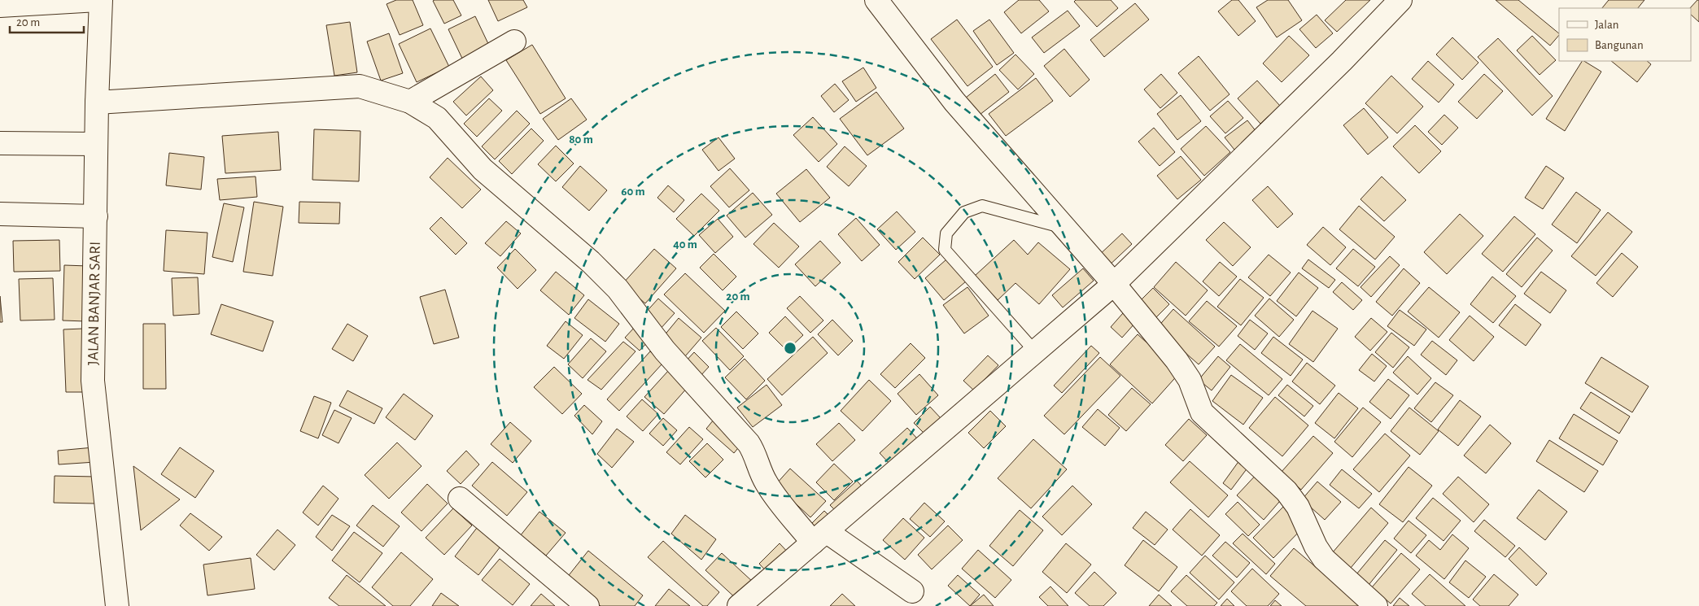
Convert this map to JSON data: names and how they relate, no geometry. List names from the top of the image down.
{
  "streets": {
    "street": ["JALAN BANJAR SARI"]
  },
  "legend": ["Jalan", "Bangunan"],
  "scale_bar": "20 m",
  "rings": [
    "80 m",
    "60 m",
    "40 m",
    "20 m"
  ]
}
